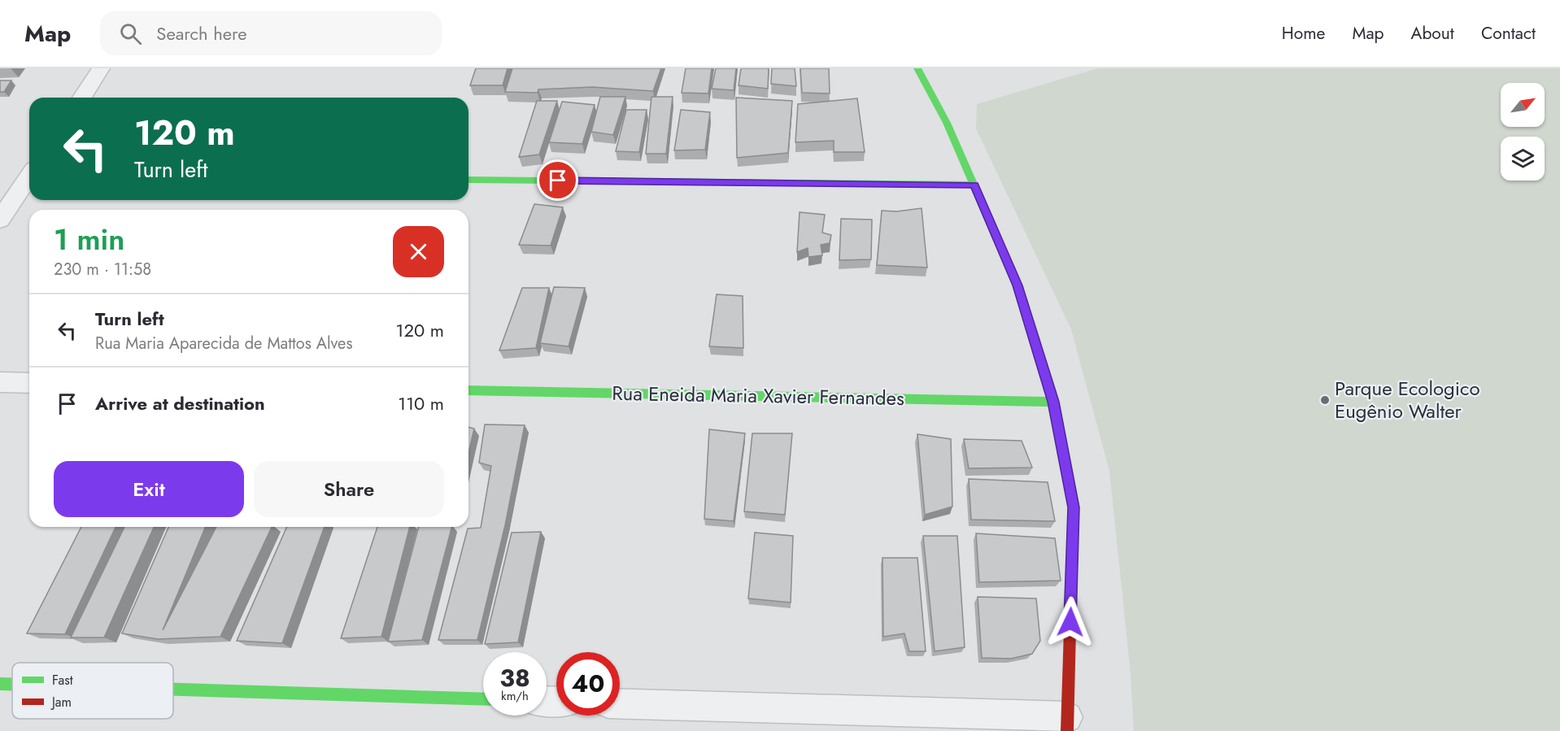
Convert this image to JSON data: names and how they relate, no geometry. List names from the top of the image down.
{
  "streets": {
    "street": ["Rua Eneida Maria Xavier Fernandes"]
  },
  "places": ["Parque Ecologico Eugênio Walter"],
  "legend": ["Fast", "Jam"],
  "north": "top right",
  "page": {
    "header": "Map",
    "search": "Search here",
    "nav": [
      "Home",
      "Map",
      "About",
      "Contact"
    ],
    "turn": ["120 m", "Turn left"],
    "heading": ["1 min", "230 m · 11:58"],
    "list": [
      {
        "name": "Turn left",
        "note": "Rua Maria Aparecida de Mattos Alves",
        "value": "120 m"
      },
      {
        "name": "Arrive at destination",
        "value": "110 m"
      }
    ],
    "buttons": ["Exit", "Share"],
    "speed": "38 km/h",
    "limit": "40"
  }
}
